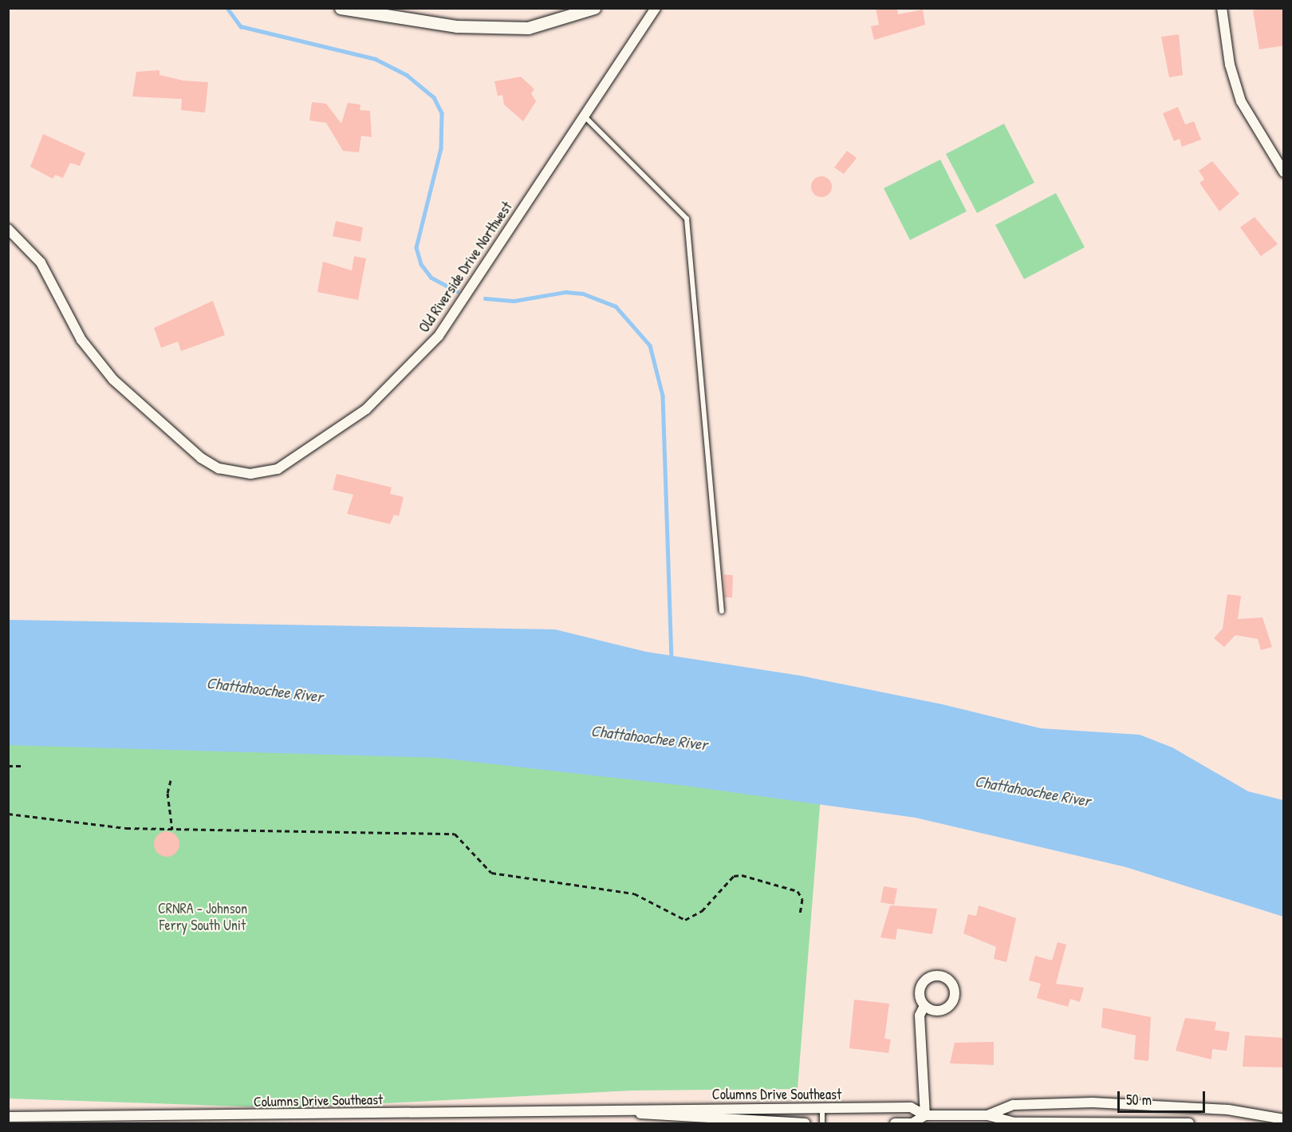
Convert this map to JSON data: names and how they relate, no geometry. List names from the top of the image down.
{
  "streets": {
    "street": ["Old Riverside Drive Northwest", "Columns Drive Southeast"]
  },
  "water": ["Chattahoochee River"],
  "parks": ["CRNRA - Johnson Ferry South Unit"],
  "scale_bar": "50 m"
}
